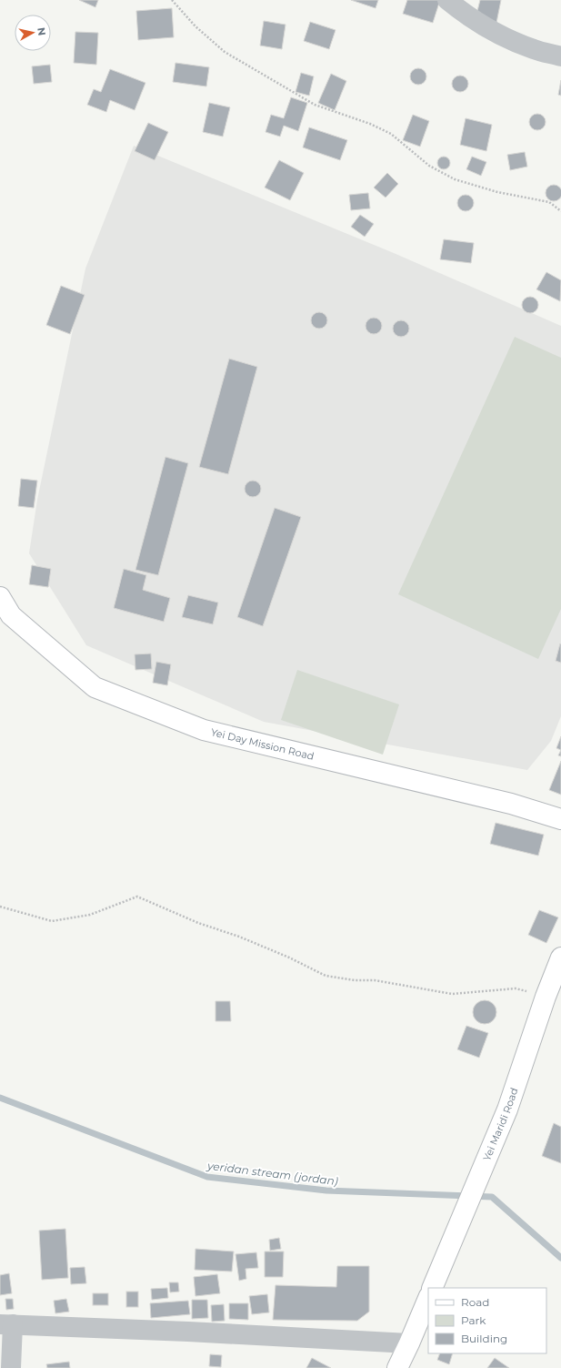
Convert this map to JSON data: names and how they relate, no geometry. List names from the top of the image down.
{
  "streets": {
    "street": ["Yei Day Mission Road", "Yei Maridi Road"]
  },
  "water": ["yeridan stream (jordan)"],
  "legend": ["Road", "Park", "Building"],
  "north": "right"
}
